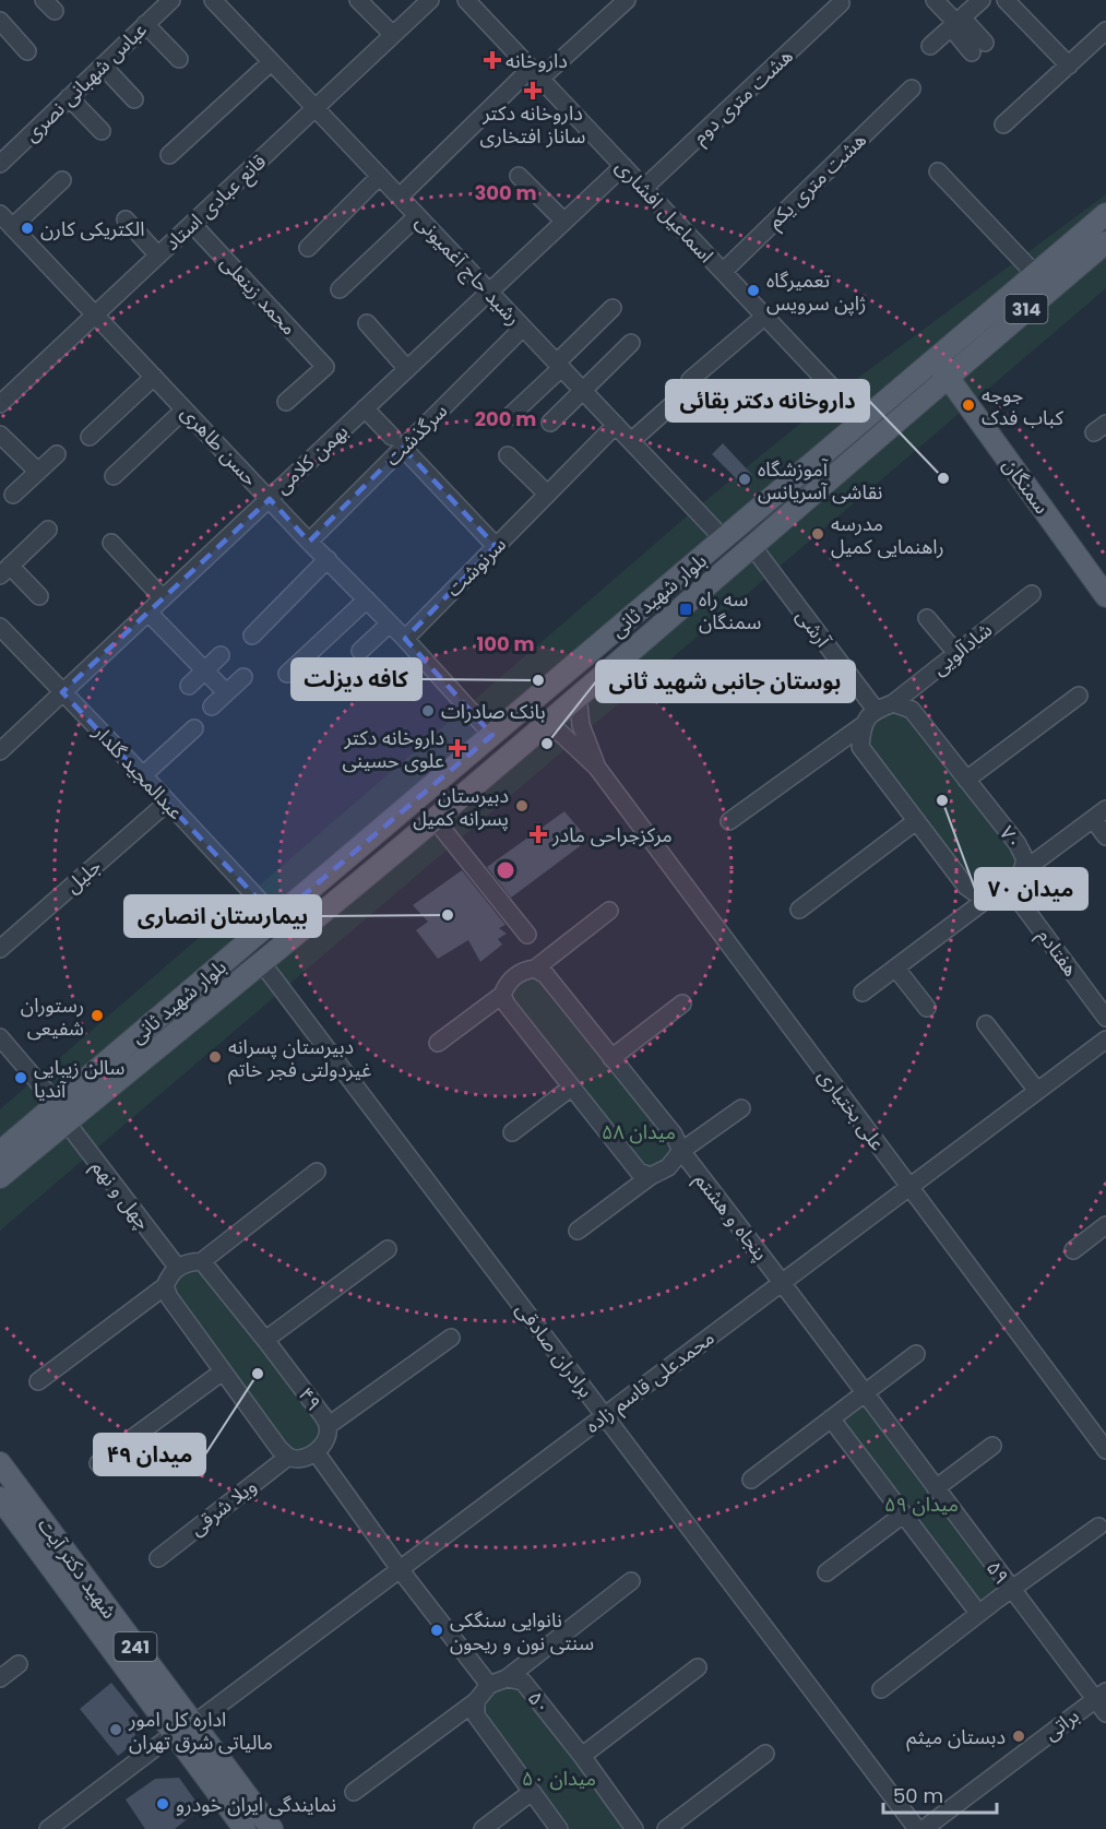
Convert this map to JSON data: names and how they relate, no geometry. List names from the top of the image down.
{
  "streets": {
    "main road": [
      "314",
      "سمنگان",
      "بلوار شهید ثانی",
      "شهید دکتر آیت",
      "241"
    ],
    "street": [
      "عباس شهبانی نصری",
      "هشت متری دوم",
      "هشت متری یکم",
      "قانع عبادی استاد",
      "اسماعیل افشاری",
      "رشید حاج آغمیونی",
      "محمد زینعلی",
      "سرگذشت",
      "حسن طاهری",
      "بهمن کلامی",
      "سرنوشت",
      "آرشی",
      "شادآلویی",
      "عبدالمجید گلدار",
      "۷۰",
      "جلیل",
      "هفتادم",
      "علی بختیاری",
      "چهل و نهم",
      "پنجاه و هشتم",
      "برادران صادقی",
      "محمدعلی قاسم زاده",
      "۴۹",
      "ویلا شرقی",
      "۵۹",
      "۵۰",
      "براتی"
    ]
  },
  "crossings": [
    ["هشت متری دوم", "اسماعیل افشاری"],
    ["هشت متری یکم", "اسماعیل افشاری"],
    ["قانع عبادی استاد", "رشید حاج آغمیونی"],
    ["قانع عبادی استاد", "محمد زینعلی"],
    ["قانع عبادی استاد", "حسن طاهری"],
    ["اسماعیل افشاری", "بهمن کلامی"],
    ["اسماعیل افشاری", "بلوار شهید ثانی"],
    ["رشید حاج آغمیونی", "سرگذشت"],
    ["رشید حاج آغمیونی", "بهمن کلامی"],
    ["رشید حاج آغمیونی", "سرنوشت"],
    ["رشید حاج آغمیونی", "بلوار شهید ثانی"],
    ["سرگذشت", "حسن طاهری"],
    ["حسن طاهری", "بهمن کلامی"],
    ["حسن طاهری", "سرنوشت"],
    ["حسن طاهری", "بلوار شهید ثانی"],
    ["بهمن کلامی", "عبدالمجید گلدار"],
    ["سمنگان", "بلوار شهید ثانی"],
    ["بلوار شهید ثانی", "آرشی"],
    ["بلوار شهید ثانی", "عبدالمجید گلدار"],
    ["بلوار شهید ثانی", "چهل و نهم"],
    ["بلوار شهید ثانی", "برادران صادقی"],
    ["شادآلویی", "۷۰"],
    ["عبدالمجید گلدار", "جلیل"],
    ["۷۰", "هفتادم"],
    ["علی بختیاری", "محمدعلی قاسم زاده"],
    ["پنجاه و هشتم", "محمدعلی قاسم زاده"],
    ["پنجاه و هشتم", "۵۹"],
    ["برادران صادقی", "محمدعلی قاسم زاده"],
    ["محمدعلی قاسم زاده", "شهید دکتر آیت"]
  ],
  "parks": ["میدان ۵۸", "میدان ۵۹", "میدان ۵۰"],
  "places": {
    "health": [
      "داروخانه",
      "داروخانه دكتر ساناز افتخارى",
      "داروخانه دکتر علوی حسینی",
      "مرکزجراحی مادر"
    ],
    "other": [
      "الکتریکی کارن",
      "تعمیرگاه ژاپن سرویس",
      "جوجه کباب فدک",
      "داروخانه دکتر بقائی",
      "آموزشگاه نقاشی آسریانس",
      "مدرسه راهنمایی کمیل",
      "کافه دیزلت",
      "بانک صادرات",
      "بوستان جانبی شهید ثانی",
      "میدان ۷۰",
      "دبیرستان پسرانه کمیل",
      "بیمارستان انصاری",
      "رستوران شفیعی",
      "دبیرستان پسرانه غیردولتی فجر خاتم",
      "سالن زیبایی آندیا",
      "میدان ۴۹",
      "نانوایی سنگکی سنتی نون و ریحون",
      "اداره کل امور مالیاتی شرق تهران",
      "دبستان میثم",
      "نمایندگی ایران خودرو"
    ],
    "transit": ["سه راه سمنگان"]
  },
  "scale_bar": "50 m",
  "rings": ["300 m", "200 m", "100 m"]
}
